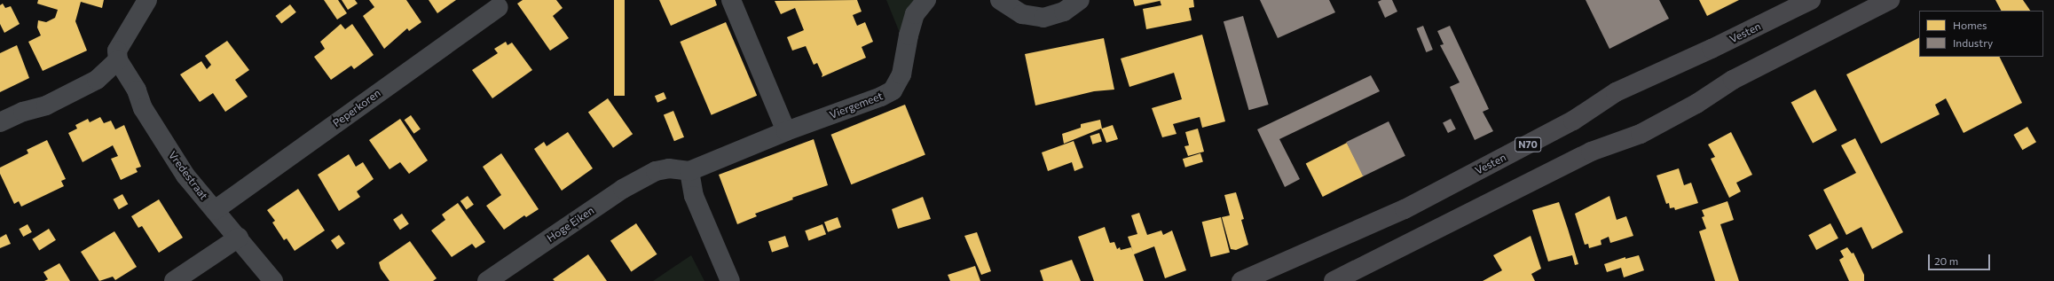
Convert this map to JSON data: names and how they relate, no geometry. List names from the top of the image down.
{
  "streets": {
    "main road": ["Vesten", "N70"],
    "street": [
      "Viergemeet",
      "Peperkoren",
      "Vredestraat",
      "Hoge Eiken"
    ]
  },
  "crossings": [
    ["Viergemeet", "Hoge Eiken"],
    ["Peperkoren", "Vredestraat"]
  ],
  "legend": ["Homes", "Industry"],
  "scale_bar": "20 m"
}
